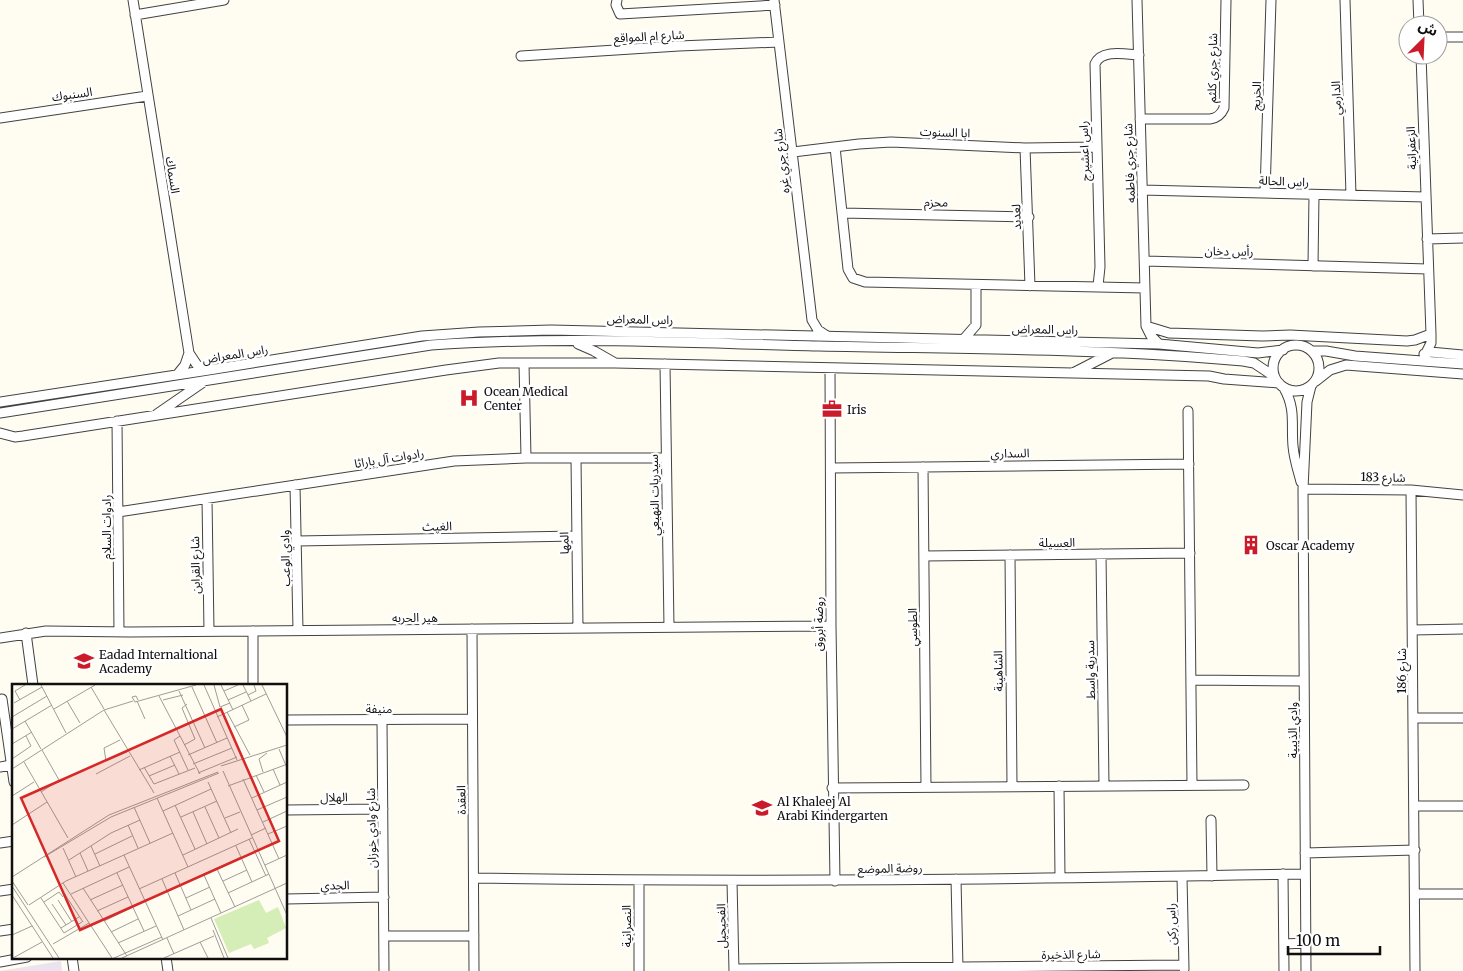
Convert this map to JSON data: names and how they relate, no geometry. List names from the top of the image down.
{
  "streets": {
    "street": [
      "شارع ام المواقع",
      "شارع جري كلثم",
      "السنبوك",
      "الخريج",
      "الدارمي",
      "ابا السنوت",
      "الزعفرانية",
      "راس اعشيرج",
      "شارع جري غره",
      "شارع جري فاطمه",
      "السماك",
      "راس الحالة",
      "محزم",
      "لعديد",
      "رأس دخان",
      "راس المعراض",
      "السداري",
      "رادوات آل باراثا",
      "شارع 183",
      "سيدريات النهيعي",
      "الغيث",
      "رادوات السلام",
      "العسيلة",
      "المها",
      "وادي الوعب",
      "شارع القراين",
      "هير الحربه",
      "روضة أبروق",
      "الطوسي",
      "سدرية واسط",
      "الشاهينة",
      "شارع 186",
      "منيفة",
      "وادي الذيبية",
      "الهلال",
      "العقدة",
      "شارع وادي خوزان",
      "روضة الموضع",
      "الجدي",
      "راس ركن",
      "النصرانية",
      "الفحيحيل",
      "شارع الذخيرة"
    ]
  },
  "crossings": [
    ["شارع ام المواقع", "شارع جري غره"],
    ["شارع جري كلثم", "شارع جري فاطمه"],
    ["السنبوك", "السماك"],
    ["الخريج", "راس الحالة"],
    ["الدارمي", "راس الحالة"],
    ["ابا السنوت", "راس اعشيرج"],
    ["ابا السنوت", "شارع جري غره"],
    ["ابا السنوت", "لعديد"],
    ["الزعفرانية", "راس الحالة"],
    ["الزعفرانية", "رأس دخان"],
    ["راس اعشيرج", "شارع جري فاطمه"],
    ["شارع جري فاطمه", "راس الحالة"],
    ["شارع جري فاطمه", "رأس دخان"],
    ["محزم", "لعديد"],
    ["راس المعراض", "وادي الذيبية"],
    ["السداري", "روضة أبروق"],
    ["السداري", "الطوسي"],
    ["رادوات آل باراثا", "سيدريات النهيعي"],
    ["رادوات آل باراثا", "رادوات السلام"],
    ["رادوات آل باراثا", "المها"],
    ["رادوات آل باراثا", "وادي الوعب"],
    ["رادوات آل باراثا", "شارع القراين"],
    ["شارع 183", "شارع 186"],
    ["شارع 183", "وادي الذيبية"],
    ["سيدريات النهيعي", "هير الحربه"],
    ["الغيث", "المها"],
    ["الغيث", "وادي الوعب"],
    ["رادوات السلام", "هير الحربه"],
    ["العسيلة", "الطوسي"],
    ["العسيلة", "سدرية واسط"],
    ["العسيلة", "الشاهينة"],
    ["المها", "هير الحربه"],
    ["وادي الوعب", "هير الحربه"],
    ["شارع القراين", "هير الحربه"],
    ["هير الحربه", "روضة أبروق"],
    ["هير الحربه", "العقدة"],
    ["روضة أبروق", "روضة الموضع"],
    ["منيفة", "العقدة"],
    ["منيفة", "شارع وادي خوزان"],
    ["وادي الذيبية", "روضة الموضع"],
    ["الهلال", "شارع وادي خوزان"],
    ["العقدة", "روضة الموضع"],
    ["شارع وادي خوزان", "الجدي"],
    ["روضة الموضع", "راس ركن"],
    ["روضة الموضع", "النصرانية"],
    ["روضة الموضع", "الفحيحيل"],
    ["راس ركن", "شارع الذخيرة"],
    ["الفحيحيل", "شارع الذخيرة"]
  ],
  "places": {
    "hospital": ["Ocean Medical Center"],
    "office": ["Iris"],
    "building": ["Oscar Academy"],
    "school or university": ["Eadad Internaltional Academy", "Al Khaleej Al Arabi Kindergarten"]
  },
  "scale_bar": "100 m",
  "north": "top right"
}
